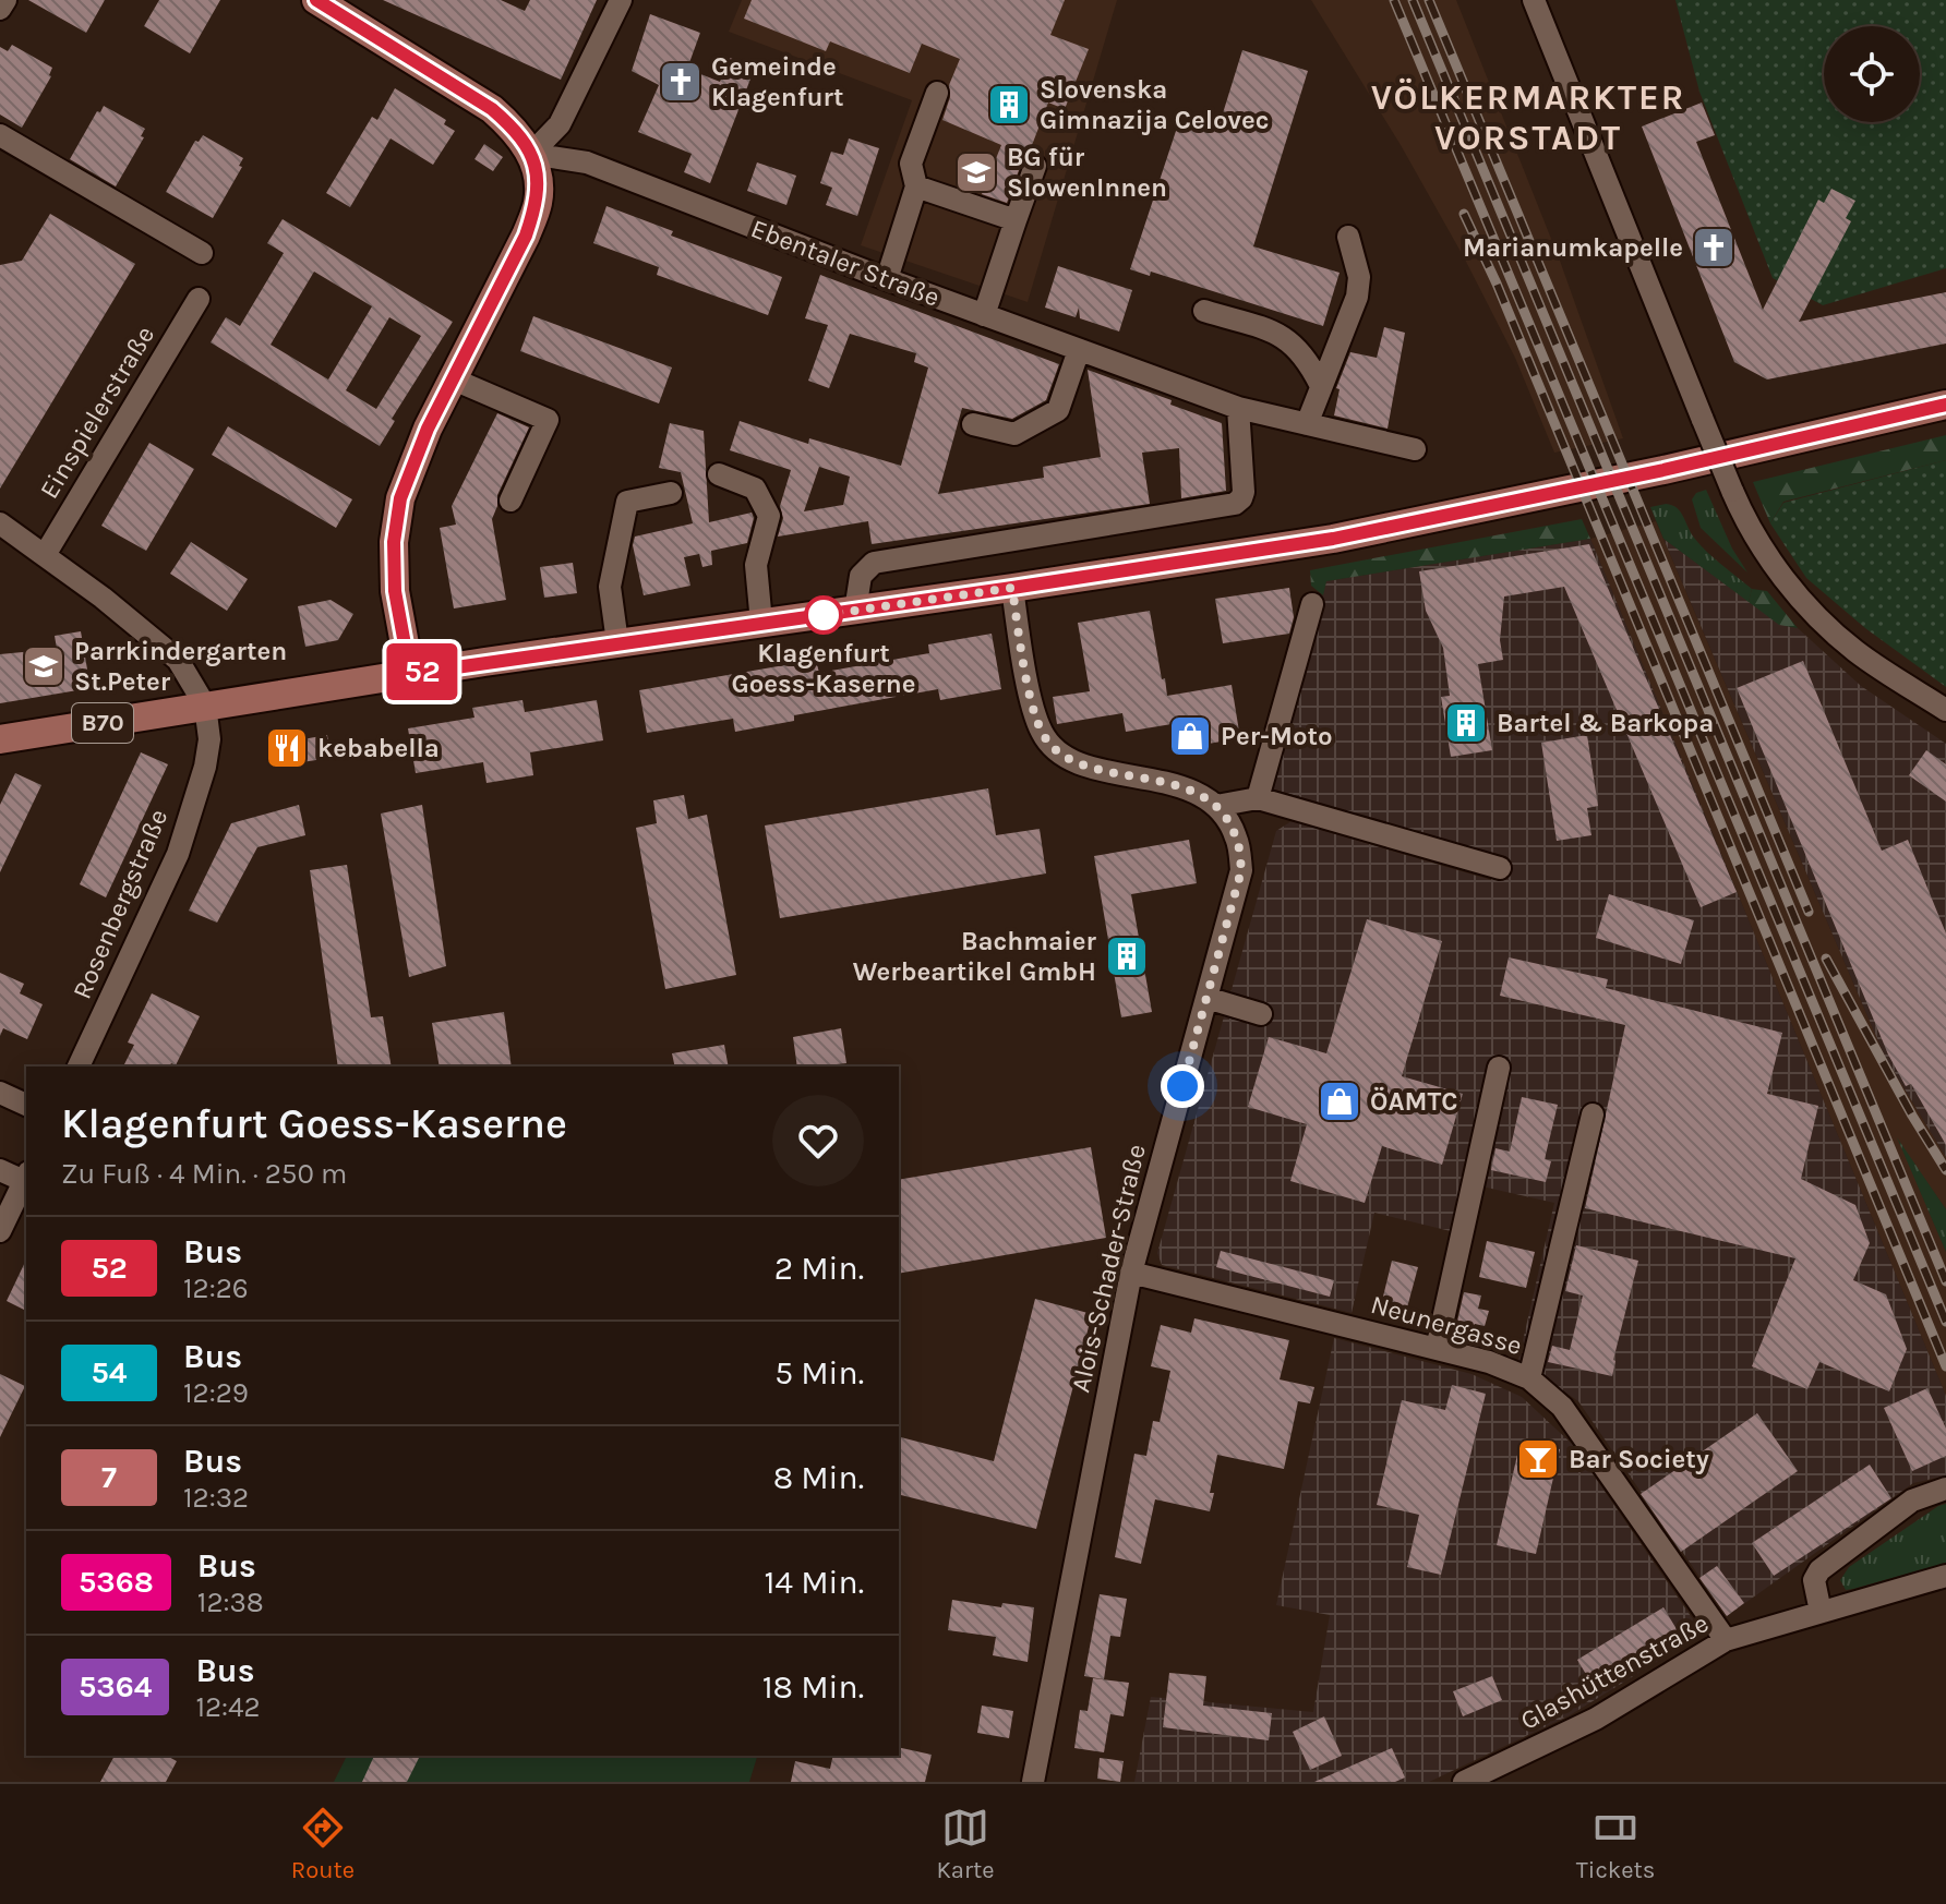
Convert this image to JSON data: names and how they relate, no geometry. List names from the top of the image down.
{
  "streets": {
    "main road": ["B70"],
    "street": [
      "Ebentaler Straße",
      "Einspielerstraße",
      "Rosenbergstraße",
      "Alois-Schader-Straße",
      "Neunergasse",
      "Glashüttenstraße"
    ]
  },
  "crossings": [
    ["B70", "Rosenbergstraße"],
    ["Alois-Schader-Straße", "Neunergasse"],
    ["Neunergasse", "Glashüttenstraße"]
  ],
  "districts": ["VÖLKERMARKTER VORSTADT"],
  "places": {
    "church": ["Gemeinde Klagenfurt", "Marianumkapelle"],
    "building": ["Slovenska Gimnazija Celovec", "Bartel & Barkopa", "Bachmaier Werbeartikel GmbH"],
    "school or university": ["BG für SlowenInnen", "Parrkindergarten St.Peter"],
    "other": ["Klagenfurt Goess-Kaserne"],
    "shop": ["Per-Moto", "ÖAMTC"],
    "restaurant": ["kebabella"],
    "bar": ["Bar Society"]
  },
  "lines": ["bus line 52"],
  "page": {
    "on_map": "52",
    "heading": ["Klagenfurt Goess-Kaserne", "Zu Fuß · 4 Min. · 250 m"],
    "list": [
      {
        "mark": "52",
        "name": "Bus",
        "note": "12:26",
        "value": "2 Min."
      },
      {
        "mark": "54",
        "name": "Bus",
        "note": "12:29",
        "value": "5 Min."
      },
      {
        "mark": "7",
        "name": "Bus",
        "note": "12:32",
        "value": "8 Min."
      },
      {
        "mark": "5368",
        "name": "Bus",
        "note": "12:38",
        "value": "14 Min."
      },
      {
        "mark": "5364",
        "name": "Bus",
        "note": "12:42",
        "value": "18 Min."
      }
    ],
    "tabs": ["Route", "Karte", "Tickets"]
  }
}
